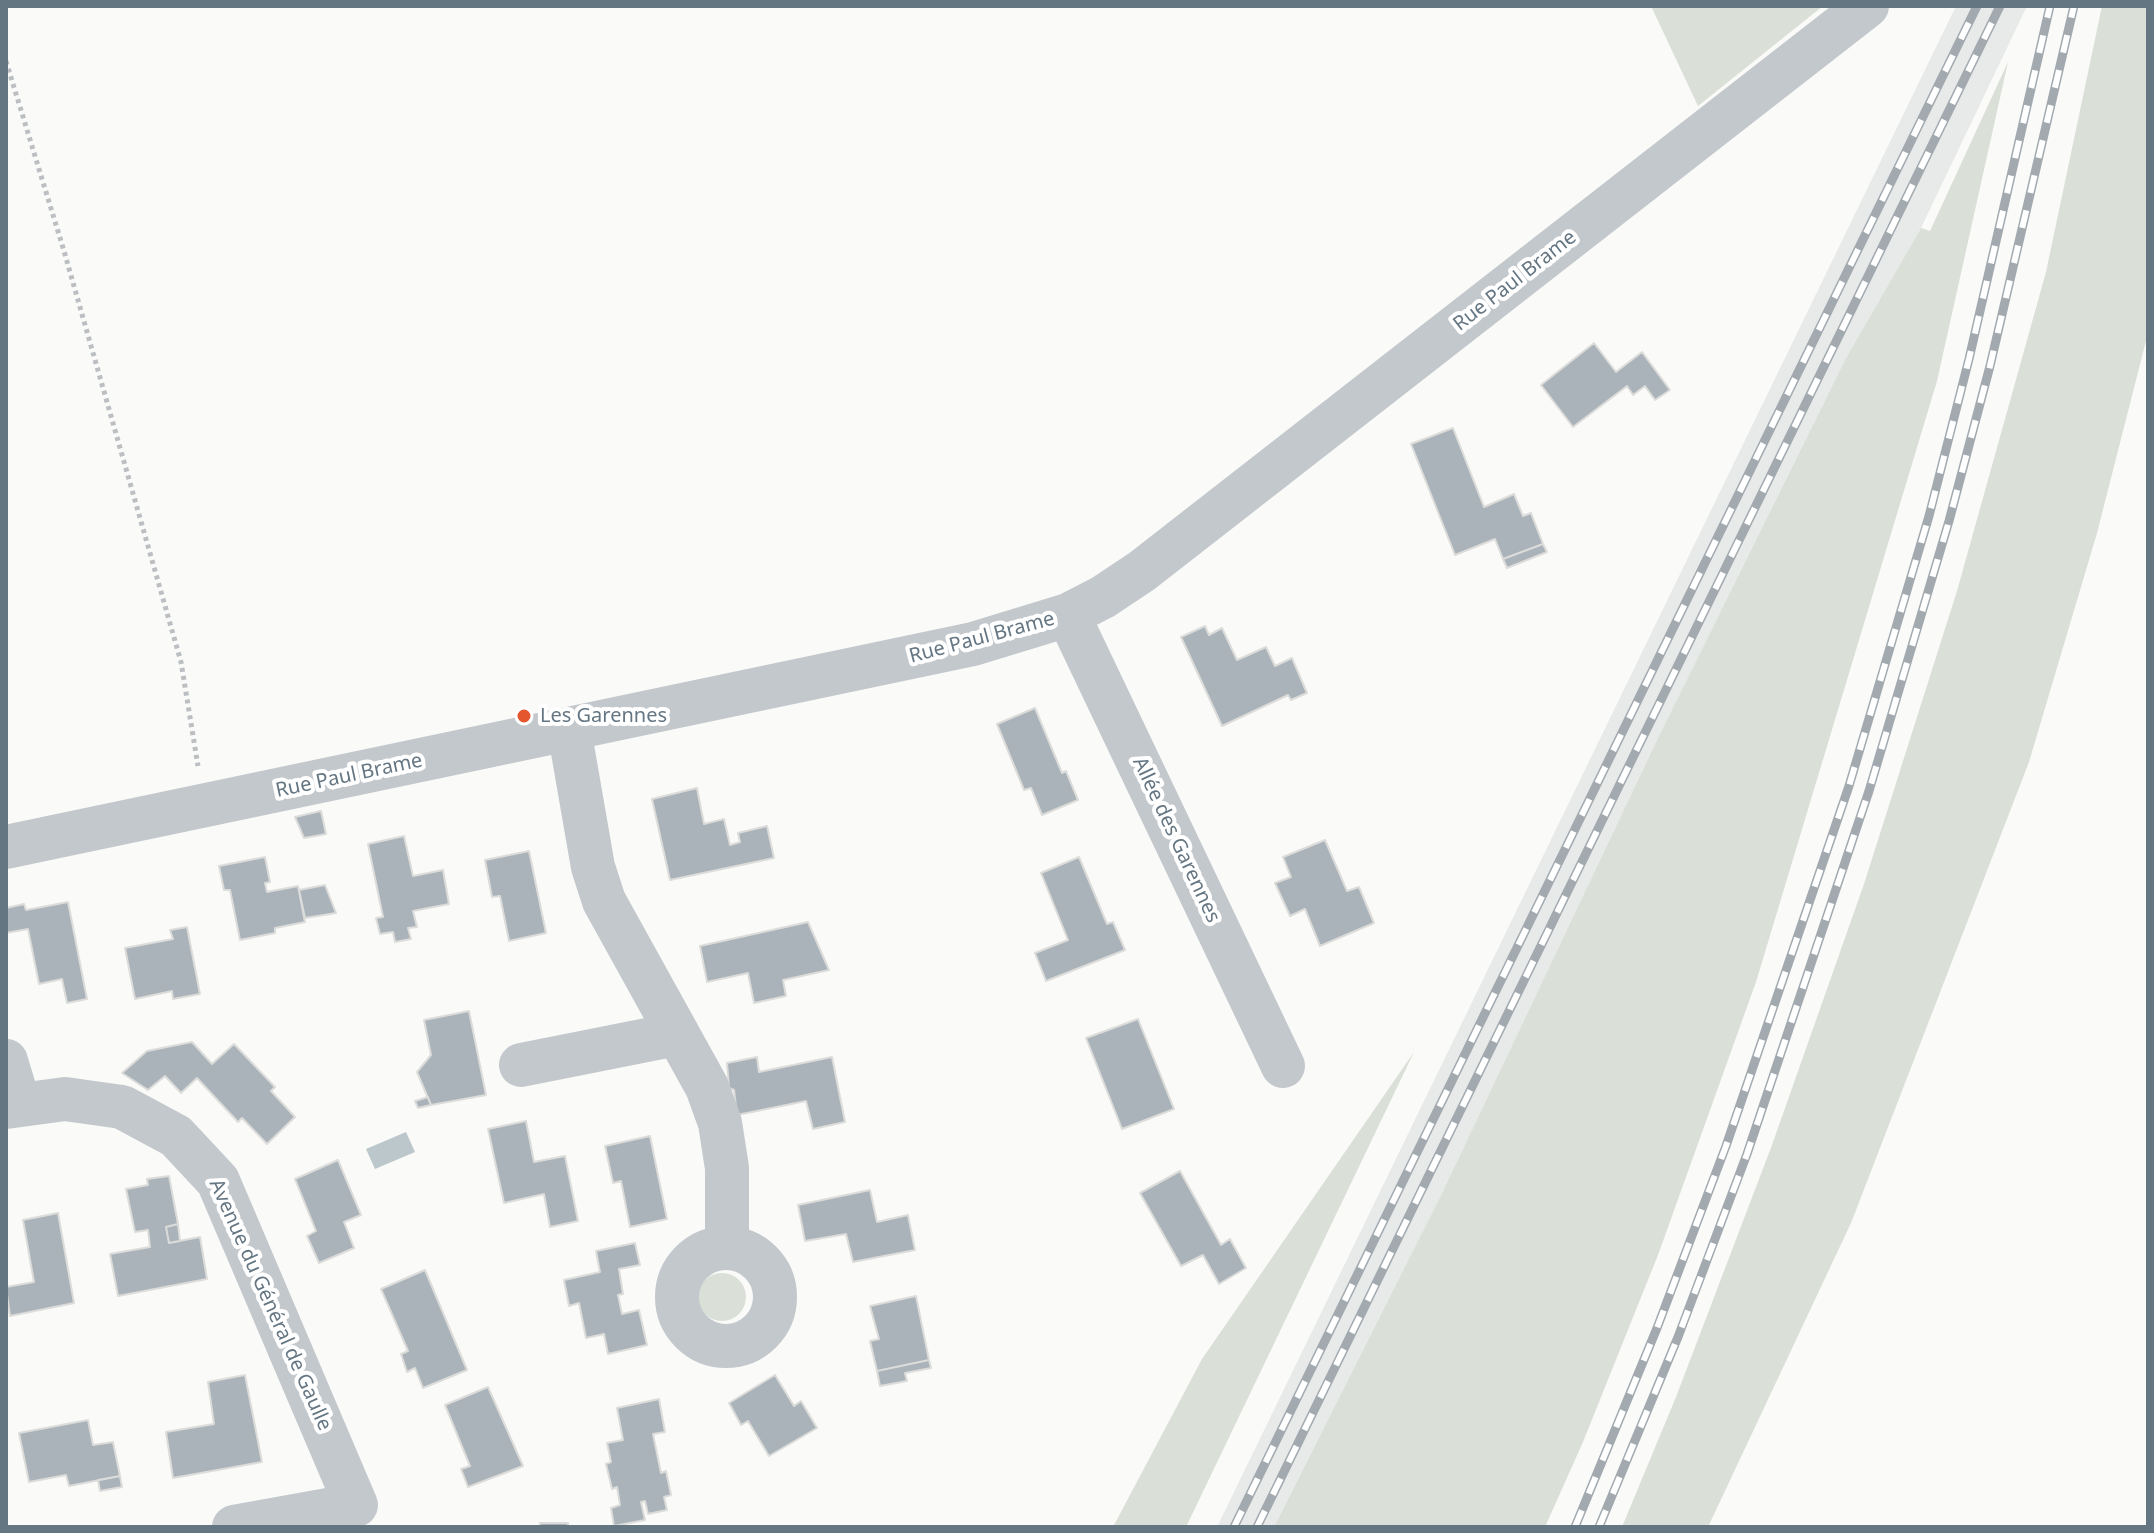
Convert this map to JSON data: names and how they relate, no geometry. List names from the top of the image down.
{
  "streets": {
    "street": ["Rue Paul Brame", "Allée des Garennes", "Avenue du Général de Gaulle"]
  },
  "crossings": [
    ["Rue Paul Brame", "Allée des Garennes"]
  ],
  "places": ["Les Garennes"]
}
